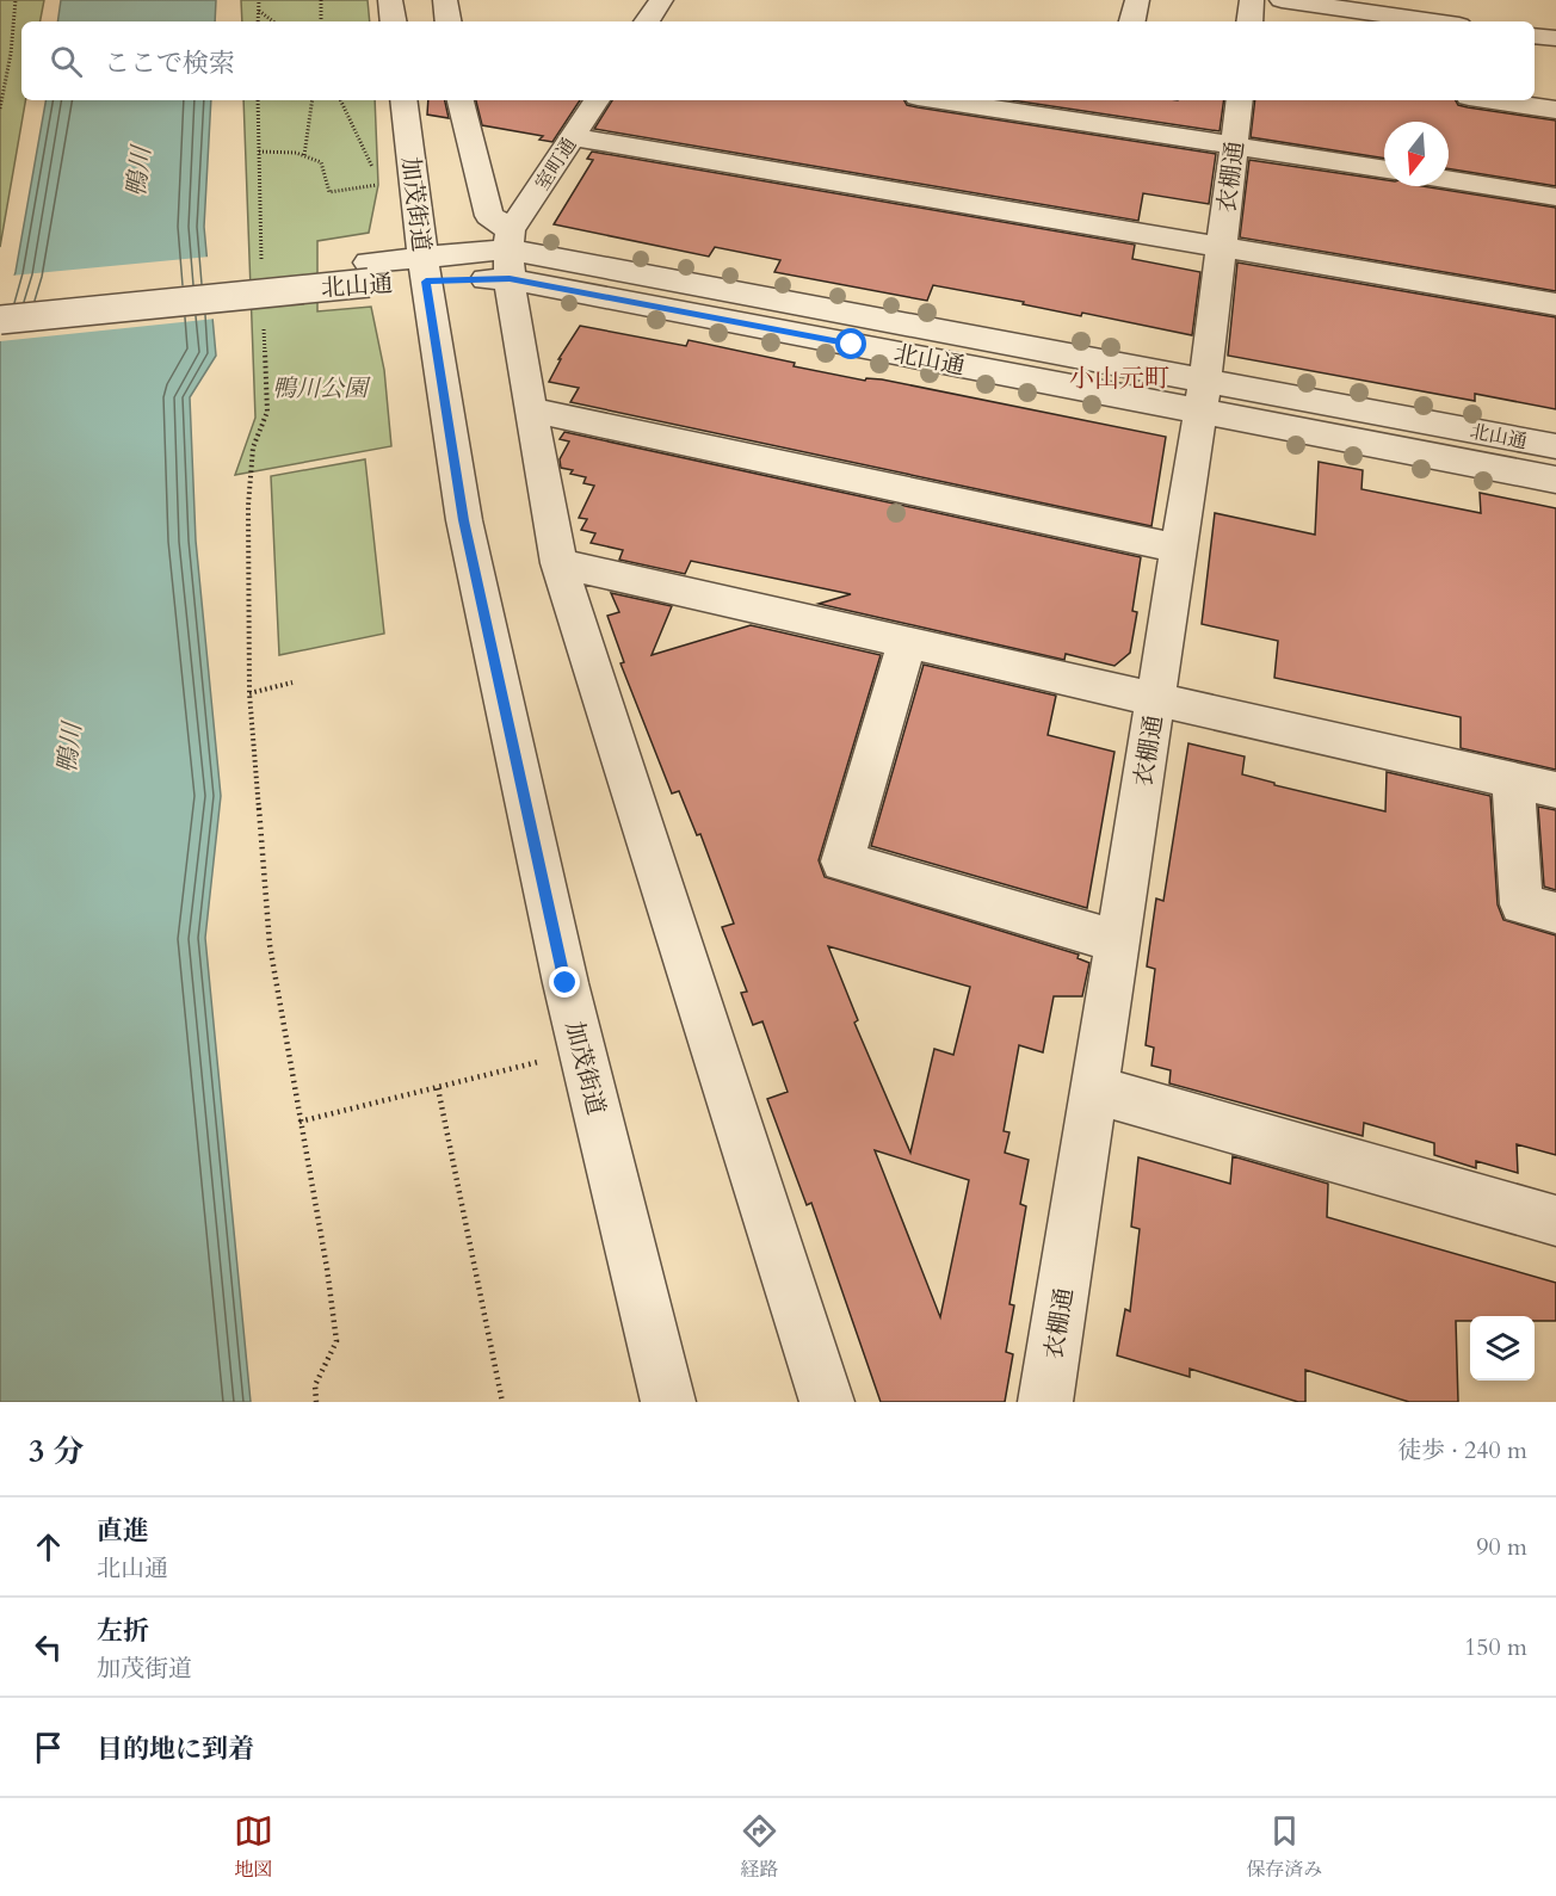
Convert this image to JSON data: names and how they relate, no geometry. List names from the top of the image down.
{
  "streets": {
    "street": [
      "室町通",
      "衣棚通",
      "加茂街道",
      "北山通"
    ]
  },
  "crossings": [
    ["室町通", "北山通"],
    ["衣棚通", "北山通"],
    ["加茂街道", "北山通"]
  ],
  "districts": ["小山元町"],
  "water": ["鴨川"],
  "parks": ["鴨川公園"],
  "north": "bottom",
  "page": {
    "search": "ここで検索",
    "heading": ["3 分", "徒歩 · 240 m"],
    "list": [
      ["直進", "北山通", "90 m"],
      ["左折", "加茂街道", "150 m"],
      "目的地に到着"
    ],
    "nav": ["地図", "経路", "保存済み"]
  }
}
